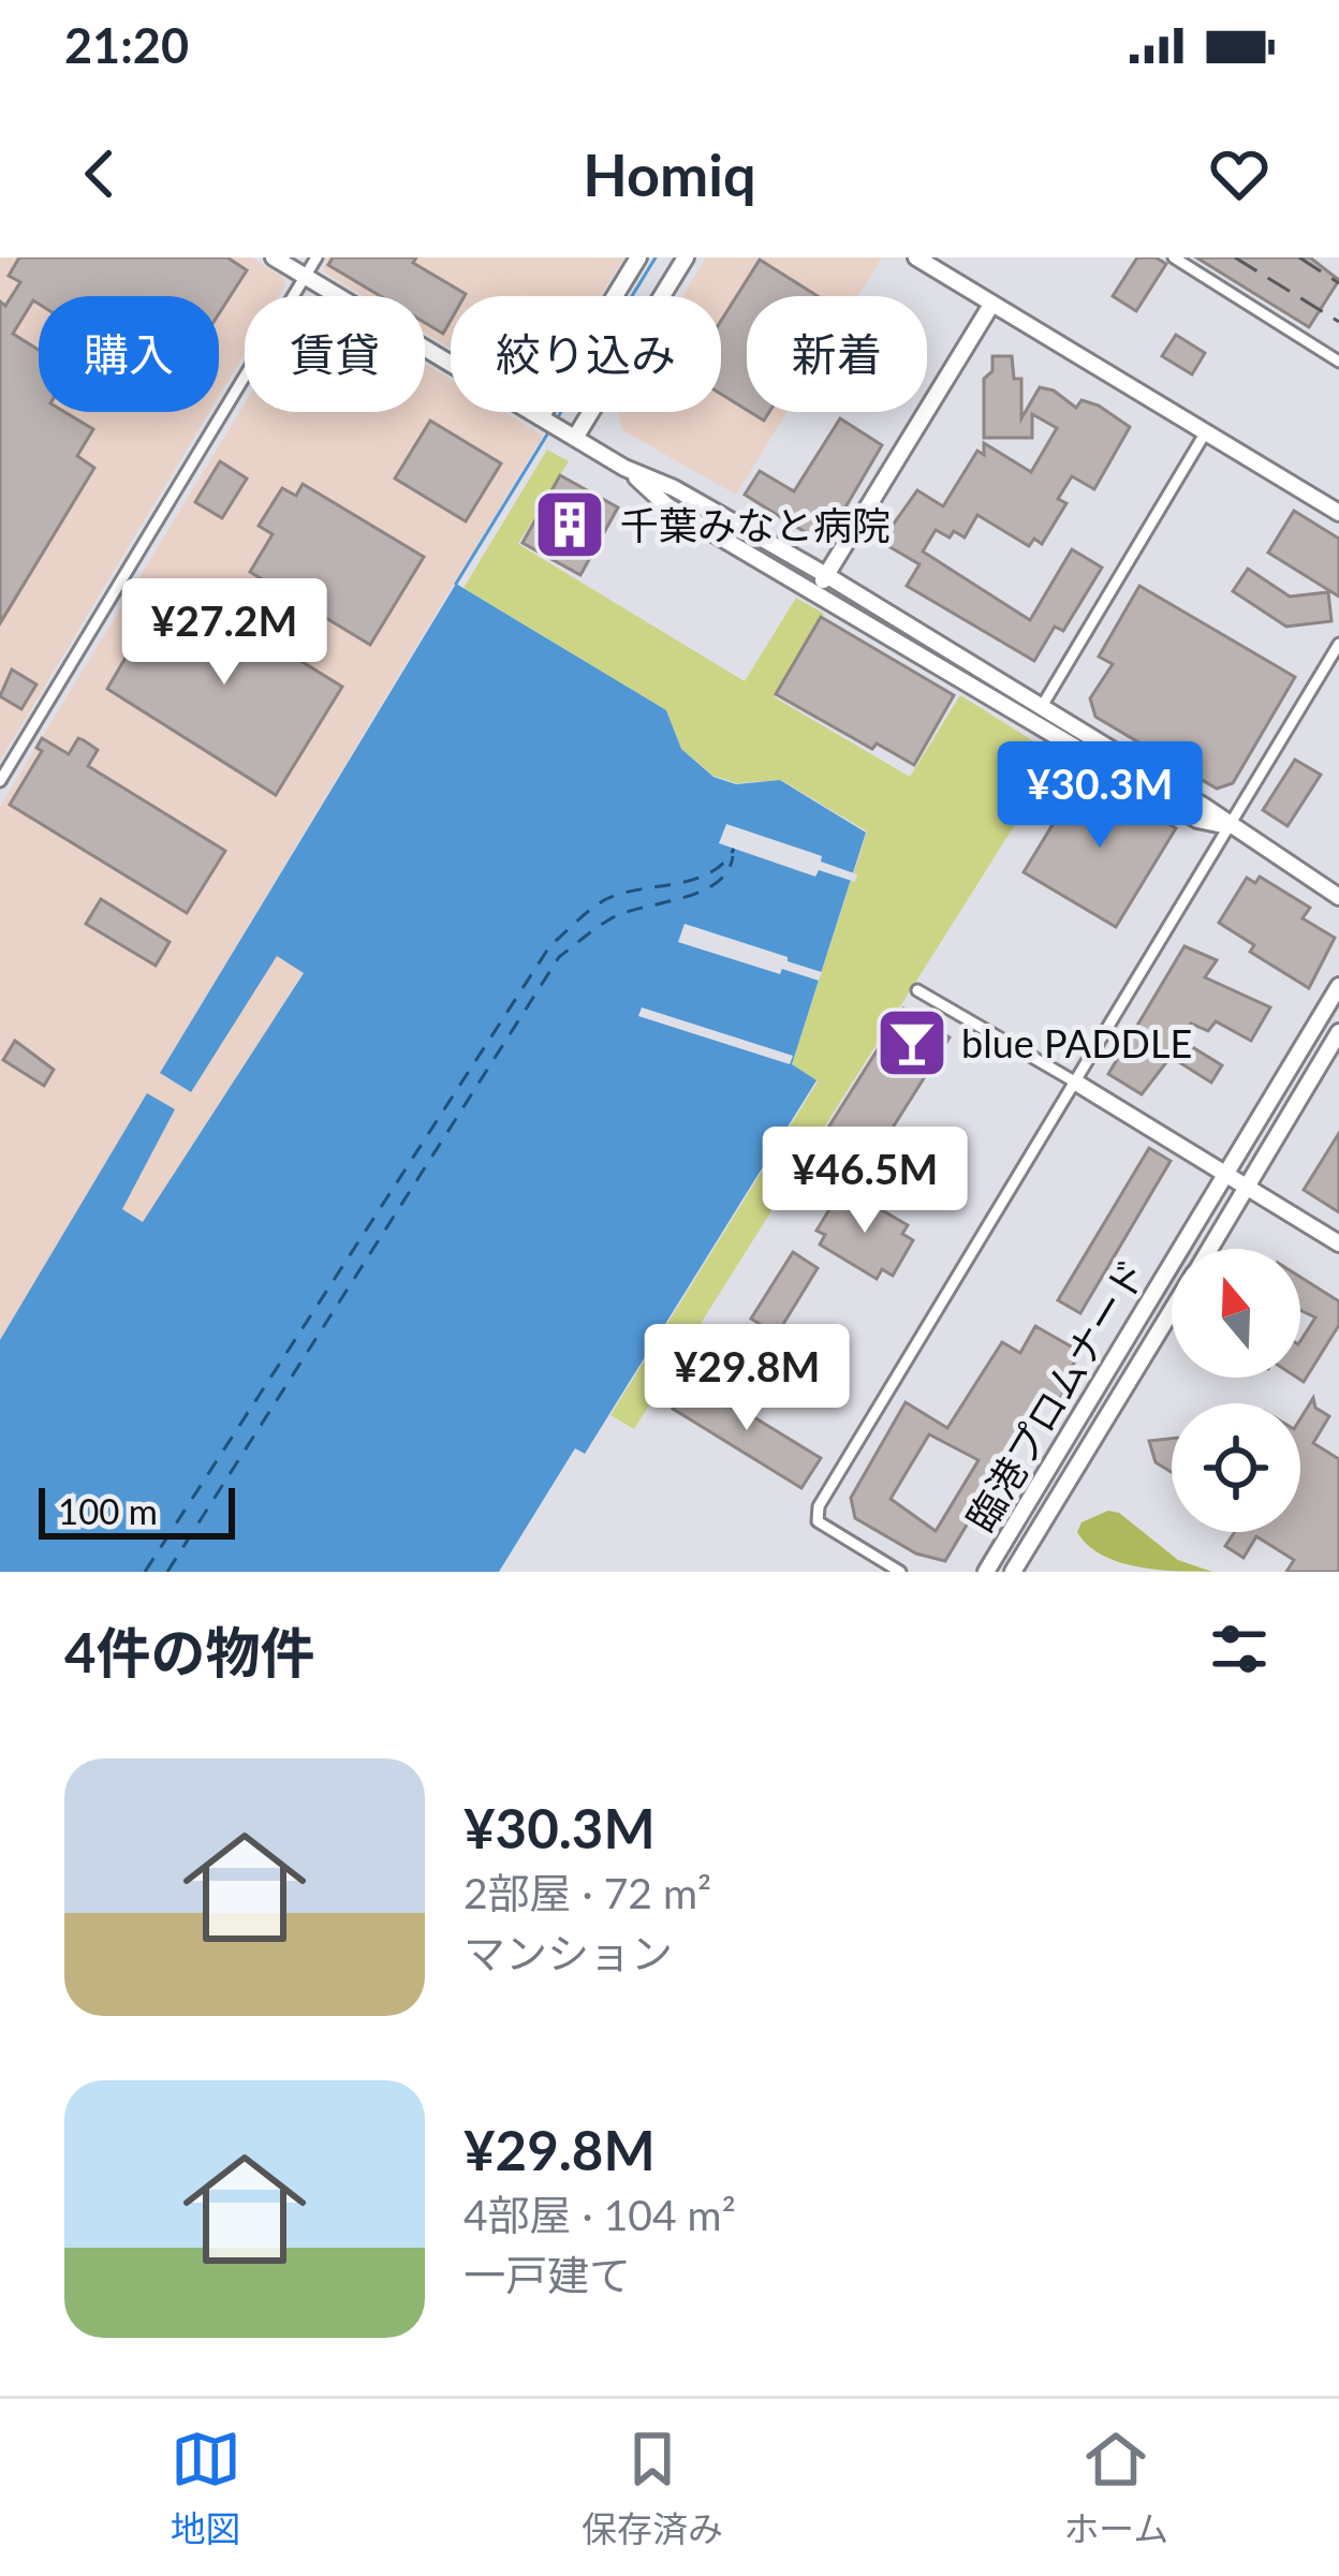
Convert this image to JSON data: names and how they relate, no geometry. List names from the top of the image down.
{
  "streets": {
    "street": ["臨港プロムナード"]
  },
  "places": {
    "building": ["千葉みなと病院"],
    "bar": ["blue PADDLE"]
  },
  "scale_bar": "100 m",
  "north": "top",
  "page": {
    "status": "21:20",
    "header": "Homiq",
    "chip": [
      "購入",
      "賃貸",
      "絞り込み",
      "新着"
    ],
    "price": [
      "¥27.2M",
      "¥30.3M",
      "¥46.5M",
      "¥29.8M"
    ],
    "scale": "100 m",
    "heading": "4件の物件",
    "list": [
      {
        "name": "¥30.3M",
        "note": "2部屋 · 72 m² · マンション"
      },
      {
        "name": "¥29.8M",
        "note": "4部屋 · 104 m² · 一戸建て"
      }
    ],
    "tabs": ["地図", "保存済み", "ホーム"]
  }
}
